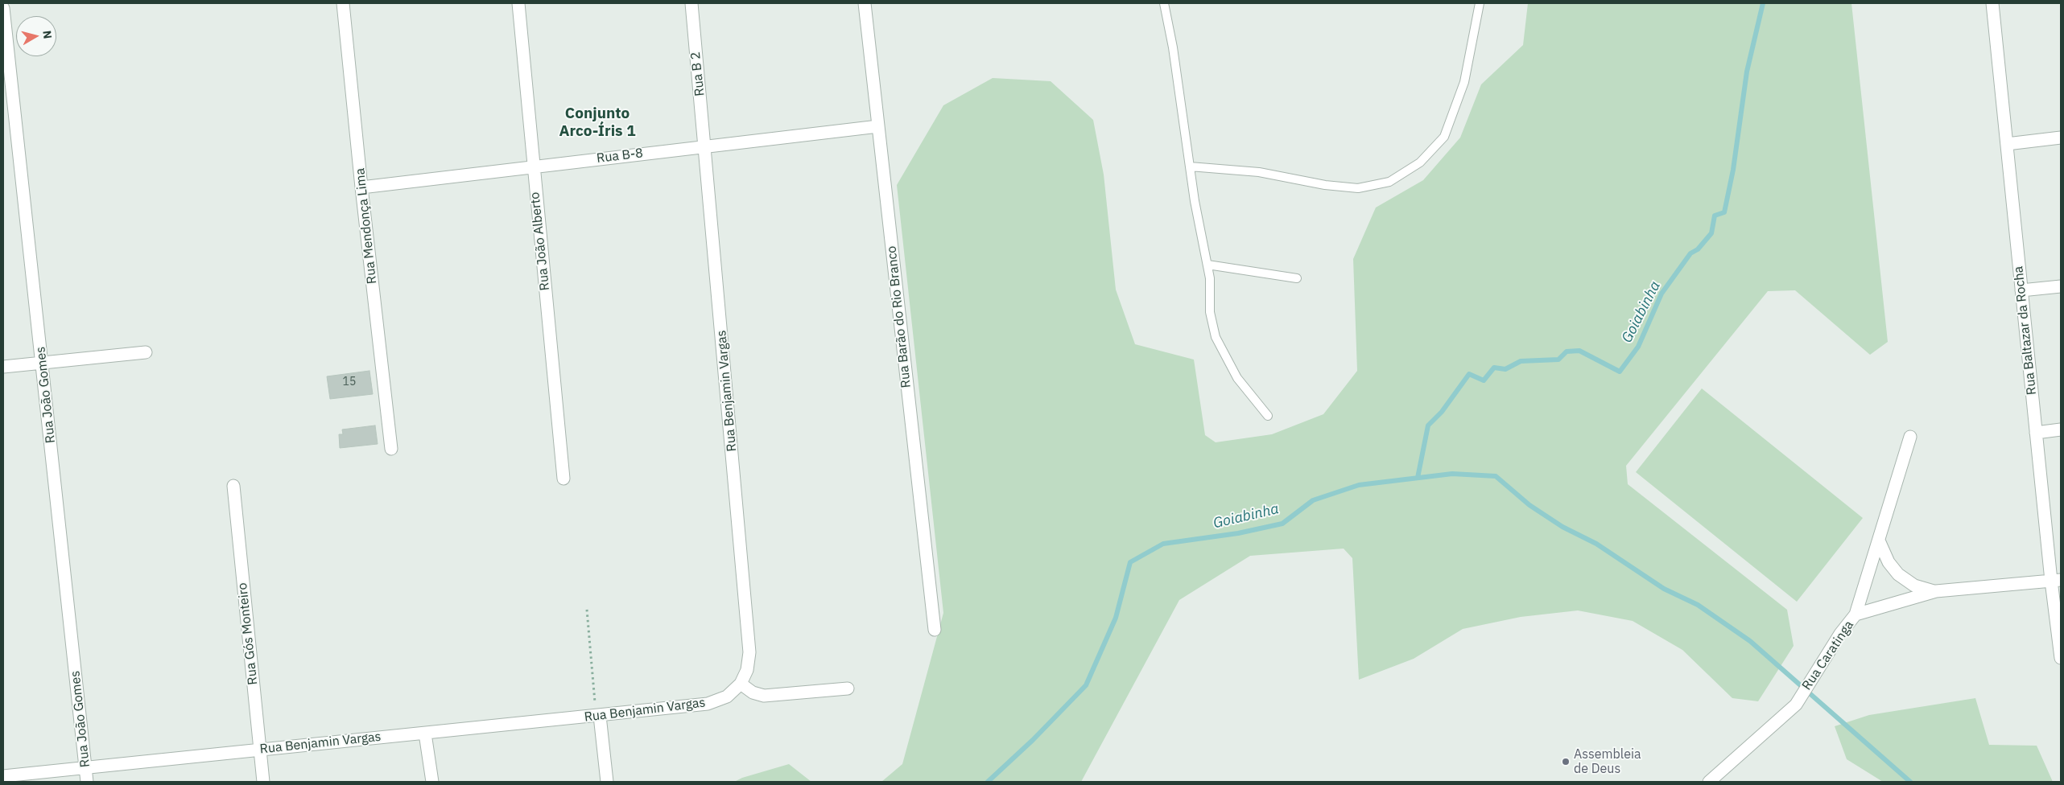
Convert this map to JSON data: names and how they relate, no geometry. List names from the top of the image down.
{
  "streets": {
    "street": [
      "Rua B 2",
      "Rua B-8",
      "Rua Mendonça Lima",
      "Rua João Alberto",
      "Rua Barão do Rio Branco",
      "Rua Baltazar da Rocha",
      "Rua Benjamin Vargas",
      "Rua João Gomes",
      "Rua Gós Monteiro",
      "Rua Caratinga"
    ]
  },
  "crossings": [
    ["Rua B 2", "Rua B-8"],
    ["Rua B 2", "Rua Benjamin Vargas"],
    ["Rua B-8", "Rua Mendonça Lima"],
    ["Rua B-8", "Rua João Alberto"],
    ["Rua B-8", "Rua Barão do Rio Branco"],
    ["Rua B-8", "Rua Benjamin Vargas"],
    ["Rua Baltazar da Rocha", "Rua Caratinga"],
    ["Rua Benjamin Vargas", "Rua João Gomes"],
    ["Rua Benjamin Vargas", "Rua Gós Monteiro"]
  ],
  "districts": ["Conjunto Arco-Íris 1"],
  "water": ["Goiabinha"],
  "places": ["Assembleia de Deus"],
  "house_numbers": ["15"],
  "north": "right"
}
